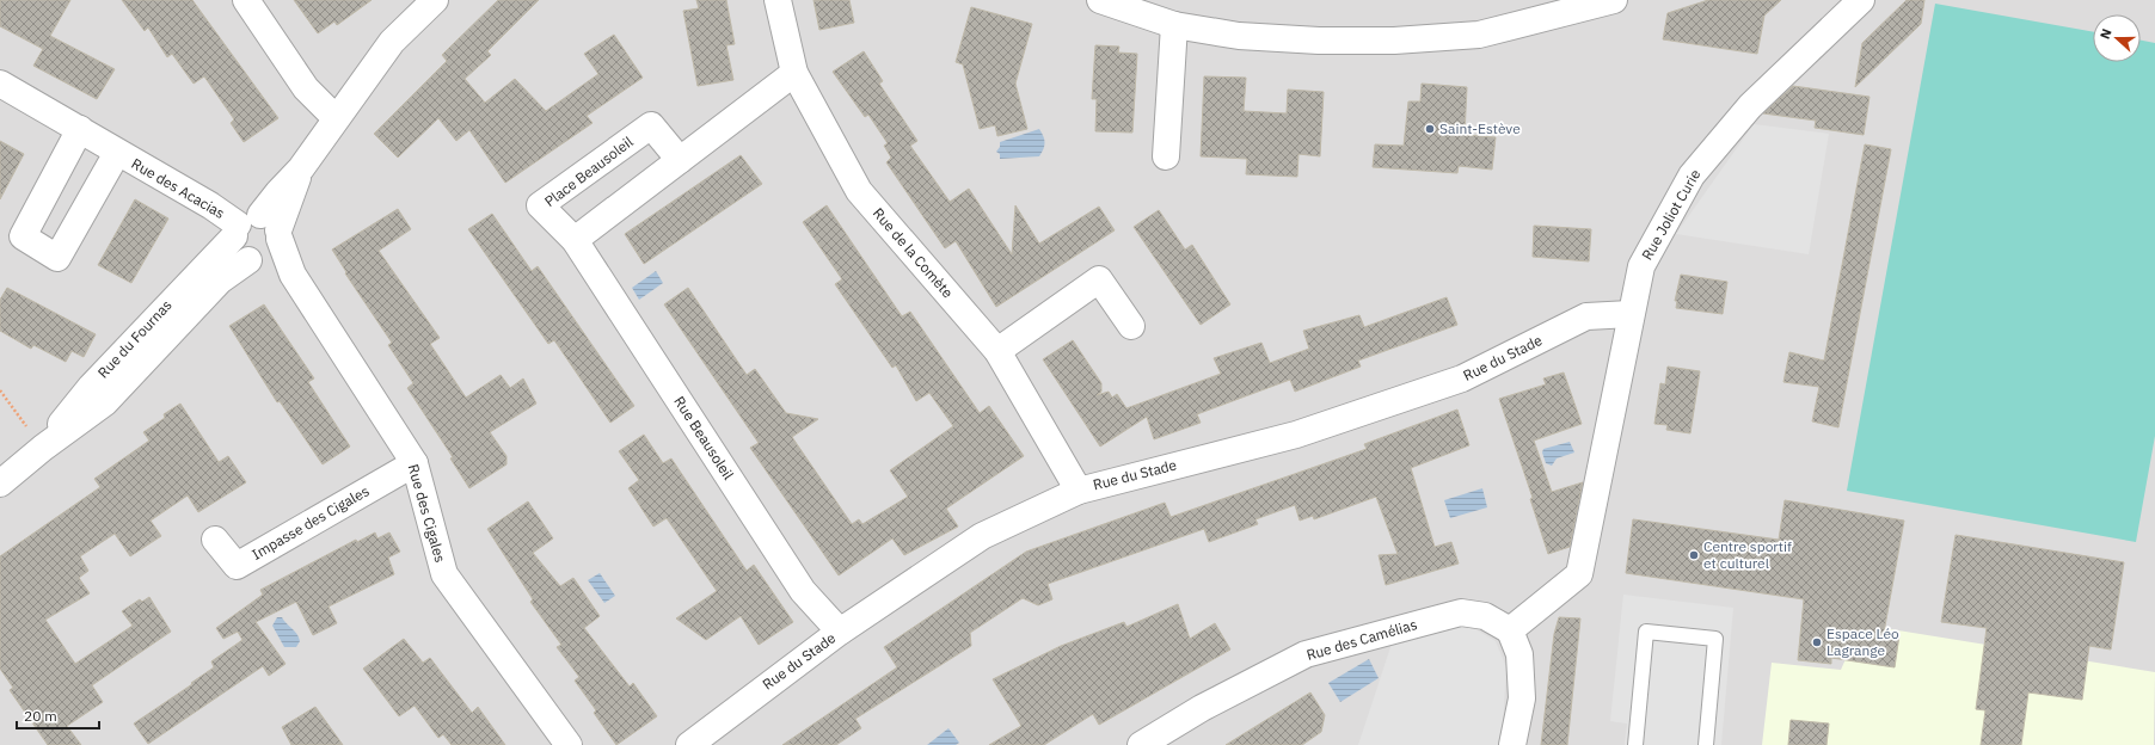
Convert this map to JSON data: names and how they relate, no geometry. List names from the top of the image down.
{
  "streets": {
    "street": [
      "Place Beausoleil",
      "Rue des Acacias",
      "Rue Joliot Curie",
      "Rue de la Comète",
      "Rue du Fournas",
      "Rue du Stade",
      "Rue Beausoleil",
      "Rue des Cigales",
      "Impasse des Cigales",
      "Rue des Camélias"
    ]
  },
  "crossings": [
    ["Place Beausoleil", "Rue Beausoleil"],
    ["Rue des Acacias", "Rue du Fournas"],
    ["Rue des Acacias", "Rue des Cigales"],
    ["Rue Joliot Curie", "Rue du Stade"],
    ["Rue Joliot Curie", "Rue des Camélias"],
    ["Rue de la Comète", "Rue du Stade"],
    ["Rue du Fournas", "Rue des Cigales"],
    ["Rue du Stade", "Rue Beausoleil"],
    ["Rue des Cigales", "Impasse des Cigales"]
  ],
  "places": ["Saint-Estève", "Centre sportif et culturel", "Espace Léo Lagrange"],
  "scale_bar": "20 m",
  "north": "left"
}
